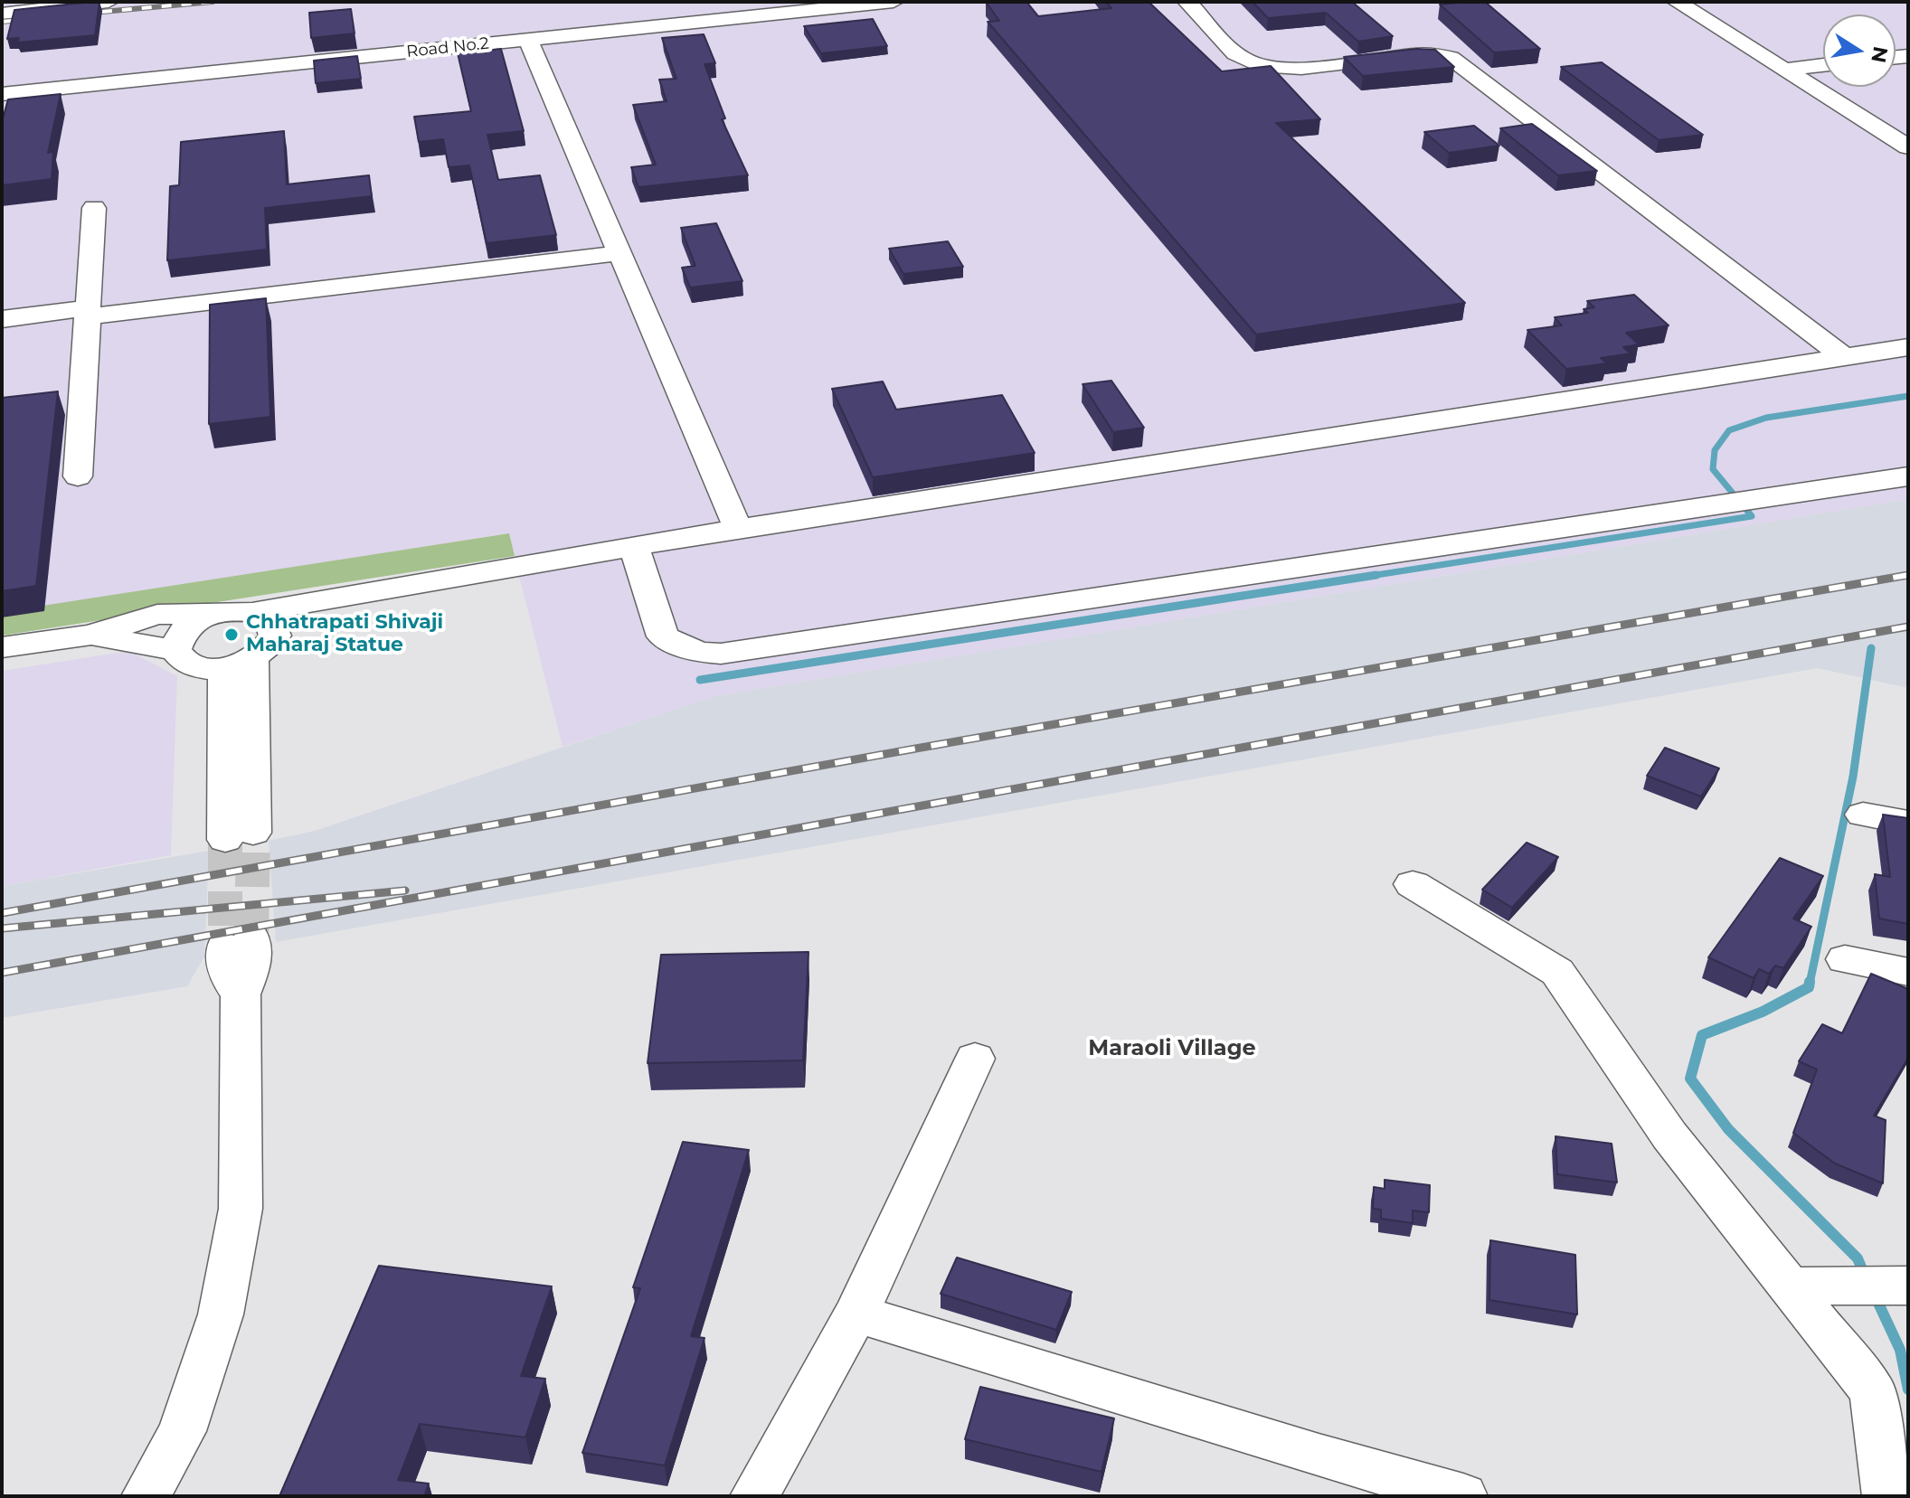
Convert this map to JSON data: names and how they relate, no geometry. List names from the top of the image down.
{
  "streets": {
    "street": ["Road No.2"]
  },
  "districts": ["Maraoli Village"],
  "places": ["Chhatrapati Shivaji Maharaj Statue"],
  "north": "right"
}
